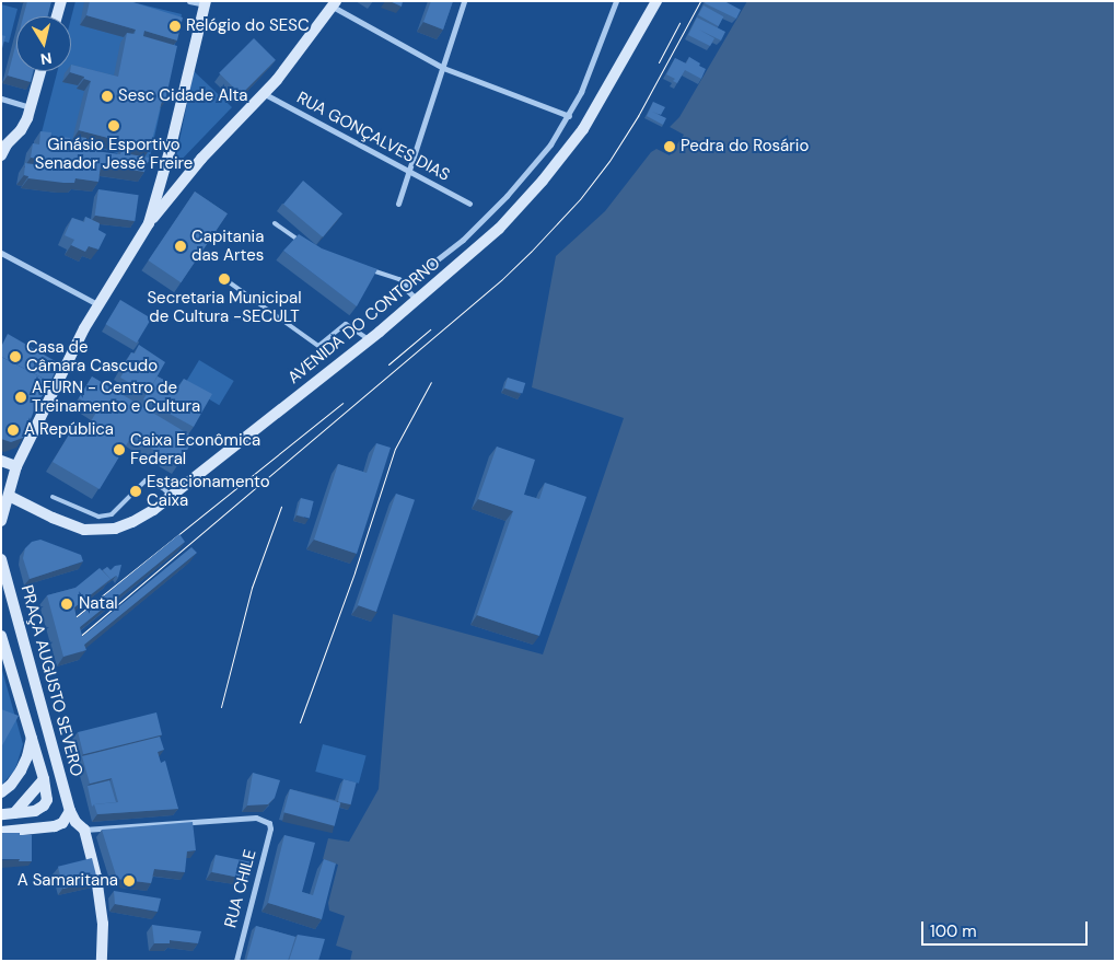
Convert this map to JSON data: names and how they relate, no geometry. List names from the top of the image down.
{
  "streets": {
    "main road": ["AVENIDA DO CONTORNO", "PRAÇA AUGUSTO SEVERO"],
    "street": ["RUA GONÇALVES DIAS", "RUA CHILE"]
  },
  "crossings": [
    ["PRAÇA AUGUSTO SEVERO", "RUA CHILE"]
  ],
  "places": [
    "Relógio do SESC",
    "Sesc Cidade Alta",
    "Ginásio Esportivo Senador Jessé Freire",
    "Pedra do Rosário",
    "Capitania das Artes",
    "Secretaria Municipal de Cultura -SECULT",
    "Casa de Câmara Cascudo",
    "AFURN - Centro de Treinamento e Cultura",
    "A República",
    "Caixa Econômica Federal",
    "Estacionamento Caixa",
    "Natal",
    "A Samaritana"
  ],
  "scale_bar": "100 m",
  "north": "bottom"
}
